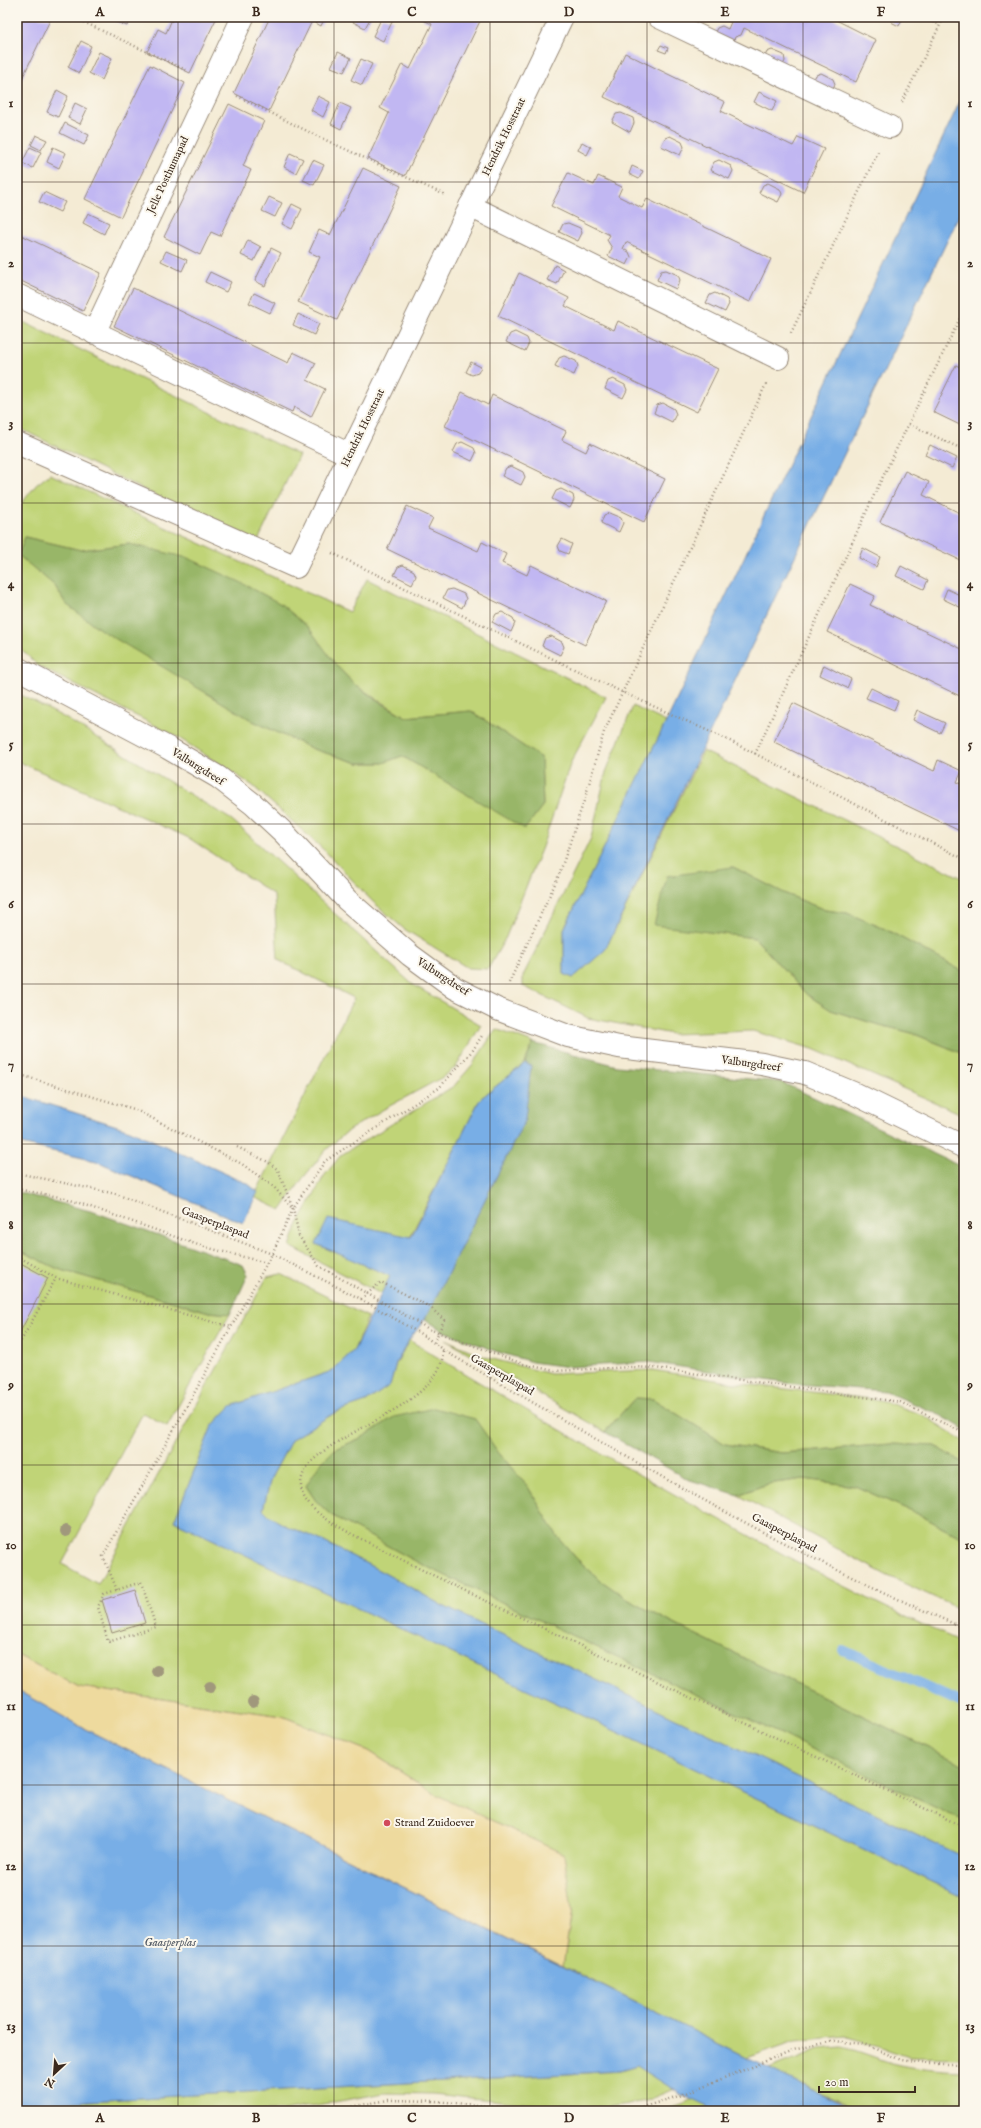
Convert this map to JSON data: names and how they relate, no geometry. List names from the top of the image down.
{
  "streets": {
    "street": ["Hendrik Hosstraat", "Jelle Posthumapad", "Valburgdreef"],
    "path": ["Gaasperplaspad"]
  },
  "water": ["Gaasperplas"],
  "places": ["Strand Zuidoever"],
  "scale_bar": "20 m",
  "north": "bottom left",
  "grid": {
    "columns": [
      "A",
      "B",
      "C",
      "D",
      "E",
      "F"
    ],
    "rows": [
      "1",
      "2",
      "3",
      "4",
      "5",
      "6",
      "7",
      "8",
      "9",
      "10",
      "11",
      "12",
      "13"
    ]
  }
}
